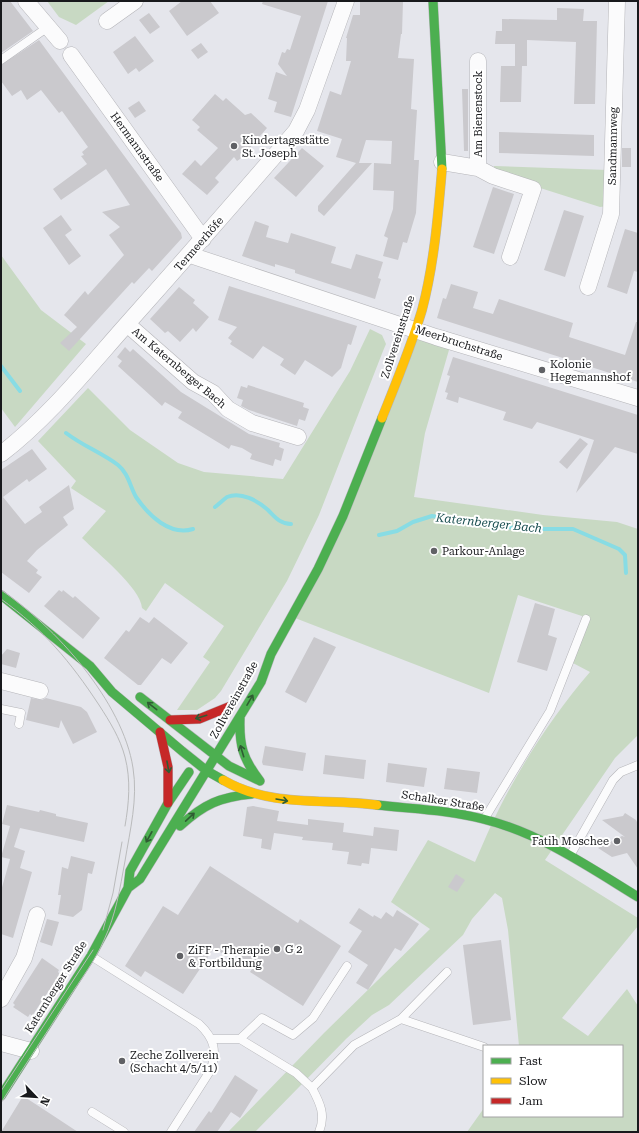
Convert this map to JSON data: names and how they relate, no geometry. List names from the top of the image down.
{
  "streets": {
    "main road": ["Zollvereinstraße", "Schalker Straße", "Katernberger Straße"],
    "street": [
      "Am Bienenstock",
      "Sandmannweg",
      "Hermannstraße",
      "Termeerhöfe",
      "Meerbruchstraße",
      "Am Katernberger Bach"
    ]
  },
  "crossings": [
    ["Am Bienenstock", "Zollvereinstraße"],
    ["Hermannstraße", "Termeerhöfe"],
    ["Termeerhöfe", "Meerbruchstraße"],
    ["Termeerhöfe", "Am Katernberger Bach"],
    ["Zollvereinstraße", "Meerbruchstraße"],
    ["Zollvereinstraße", "Katernberger Straße"],
    ["Schalker Straße", "Katernberger Straße"]
  ],
  "water": ["Katernberger Bach"],
  "places": [
    "Kindertagsstätte St. Joseph",
    "Kolonie Hegemannshof",
    "Parkour-Anlage",
    "Fatih Moschee",
    "G 2",
    "ZiFF - Therapie & Fortbildung",
    "Zeche Zollverein (Schacht 4/5/11)"
  ],
  "legend": ["Fast", "Slow", "Jam"],
  "north": "bottom right"
}
